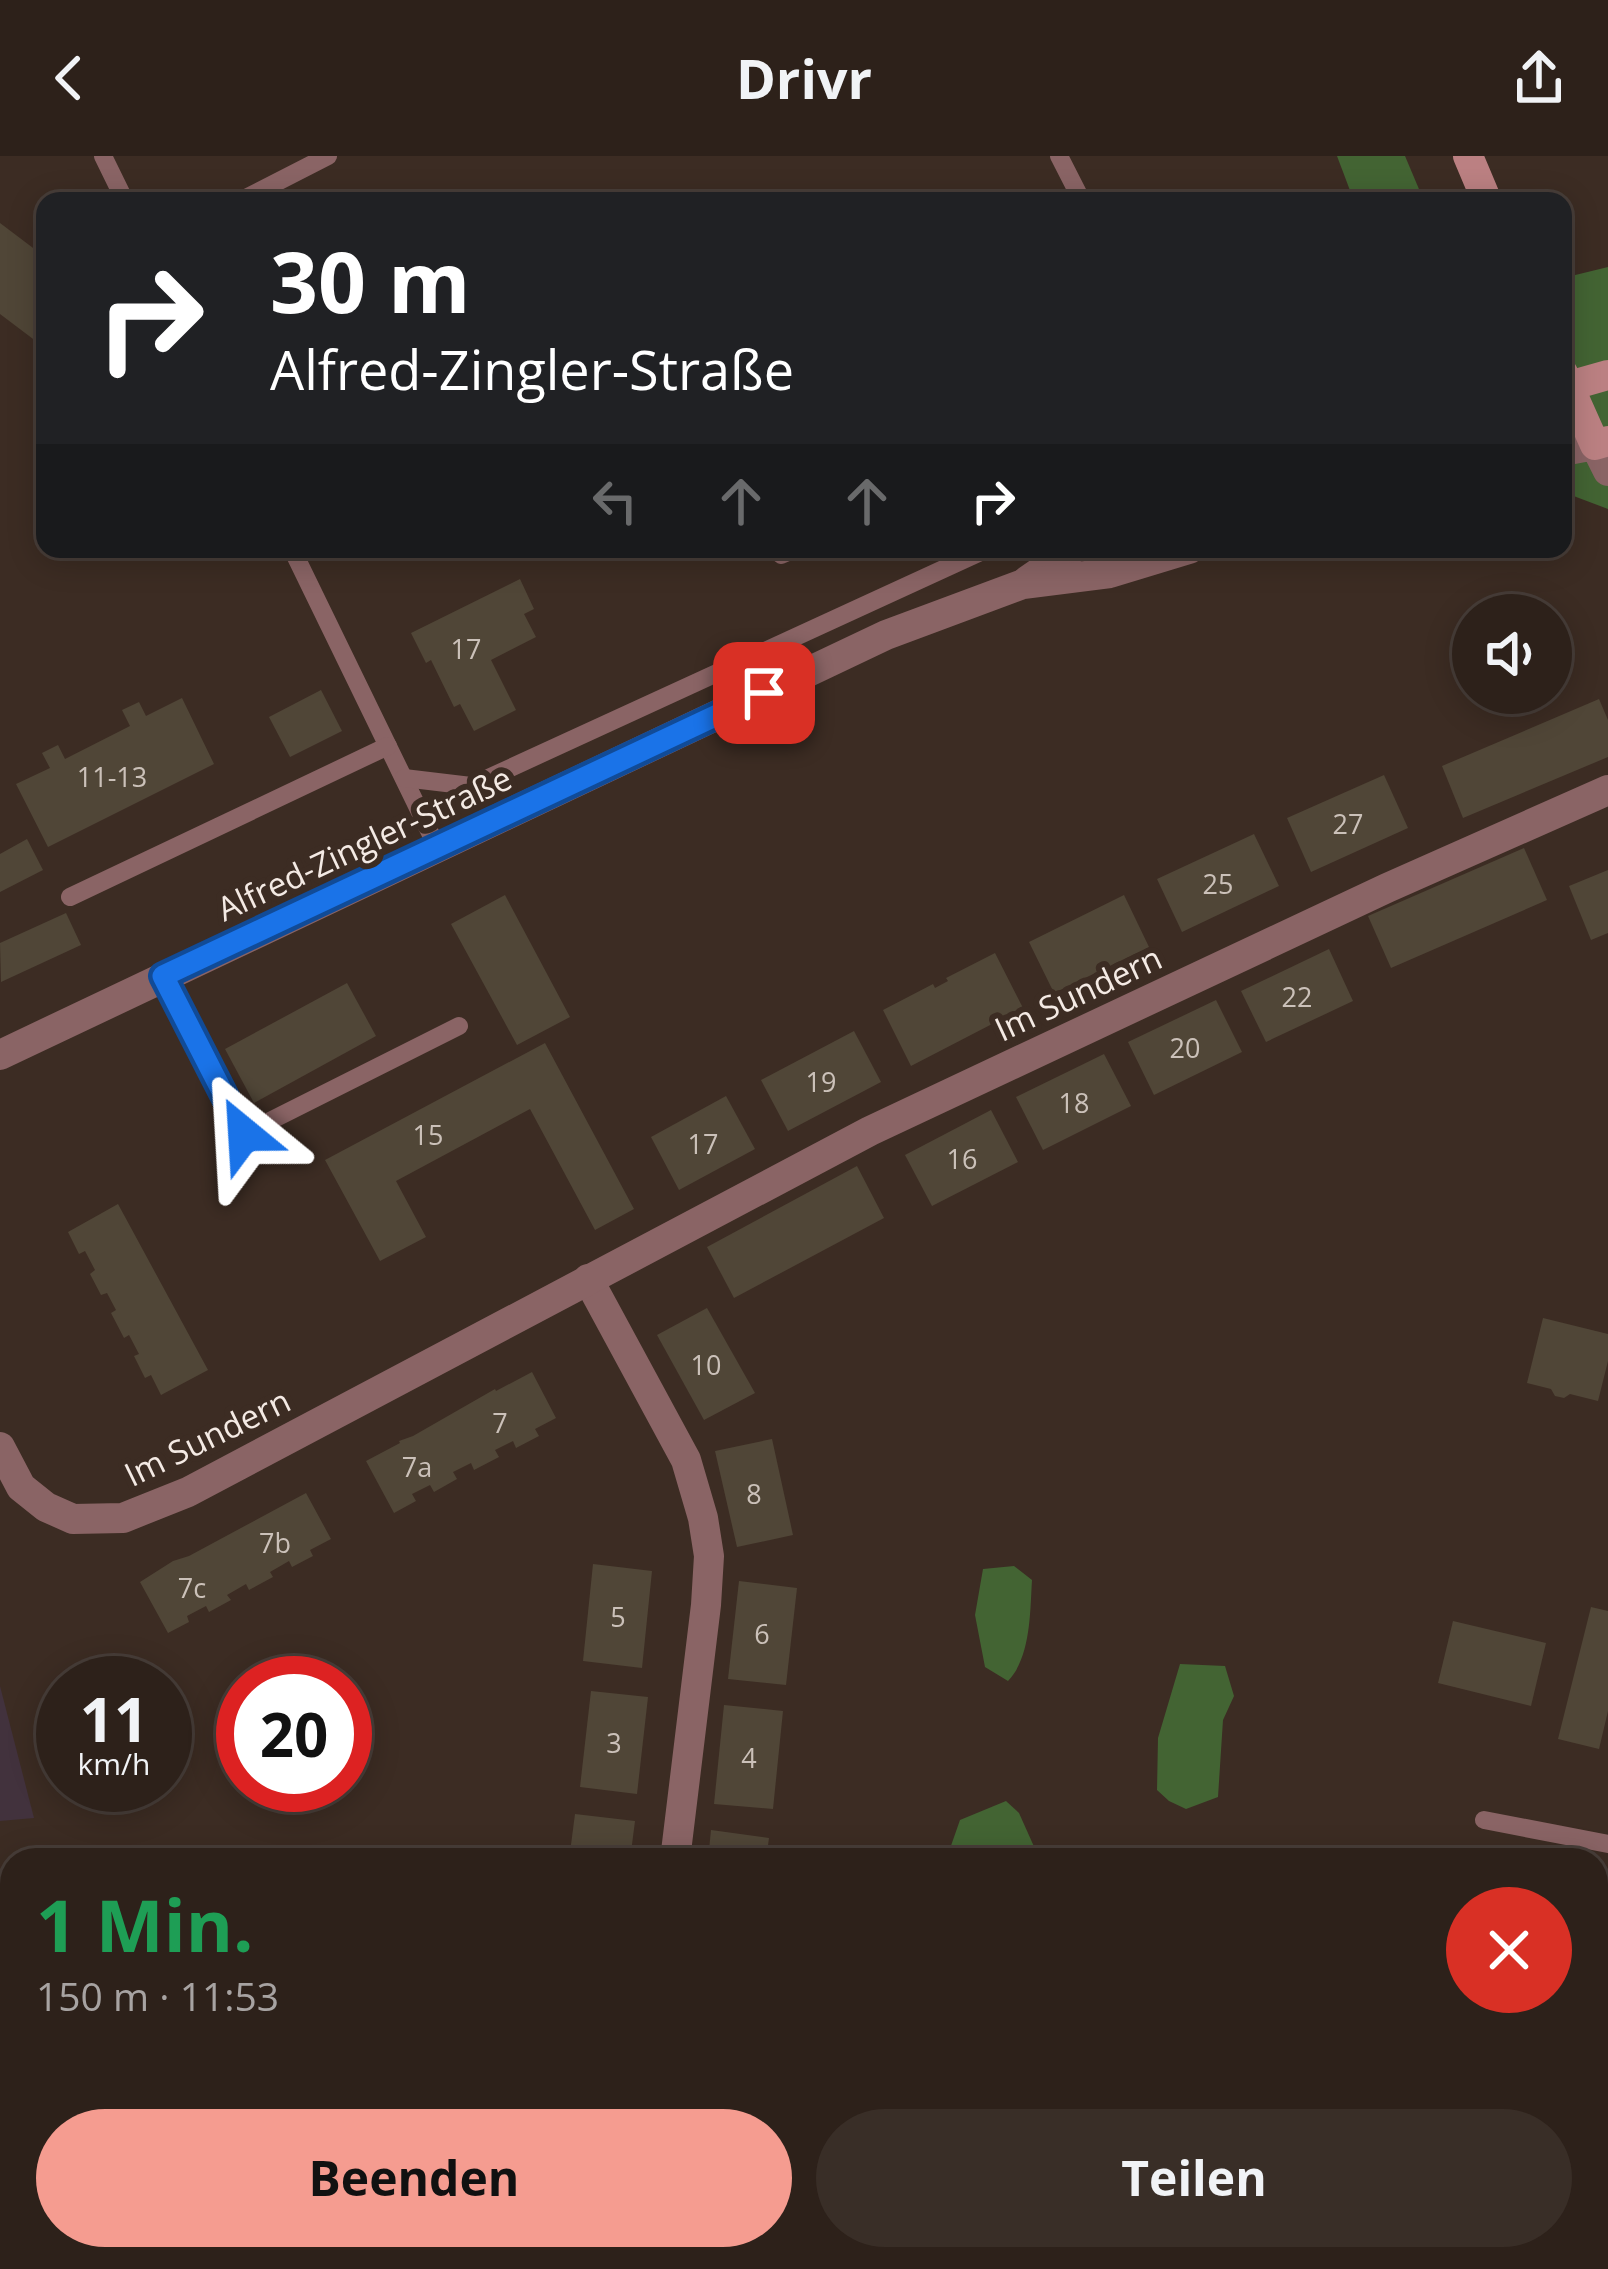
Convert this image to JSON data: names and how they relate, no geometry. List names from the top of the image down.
{
  "streets": {
    "street": ["Alfred-Zingler-Straße", "Im Sundern"]
  },
  "house_numbers": [
    "17",
    "11-13",
    "27",
    "25",
    "22",
    "20",
    "19",
    "18",
    "15",
    "17",
    "16",
    "10",
    "7",
    "7a",
    "8",
    "7b",
    "7c",
    "5",
    "6",
    "3",
    "4"
  ],
  "page": {
    "header": "Drivr",
    "turn": ["30 m", "Alfred-Zingler-Straße"],
    "speed": "11 km/h",
    "limit": "20",
    "heading": ["1 Min.", "150 m · 11:53"],
    "buttons": ["Beenden", "Teilen"]
  }
}
